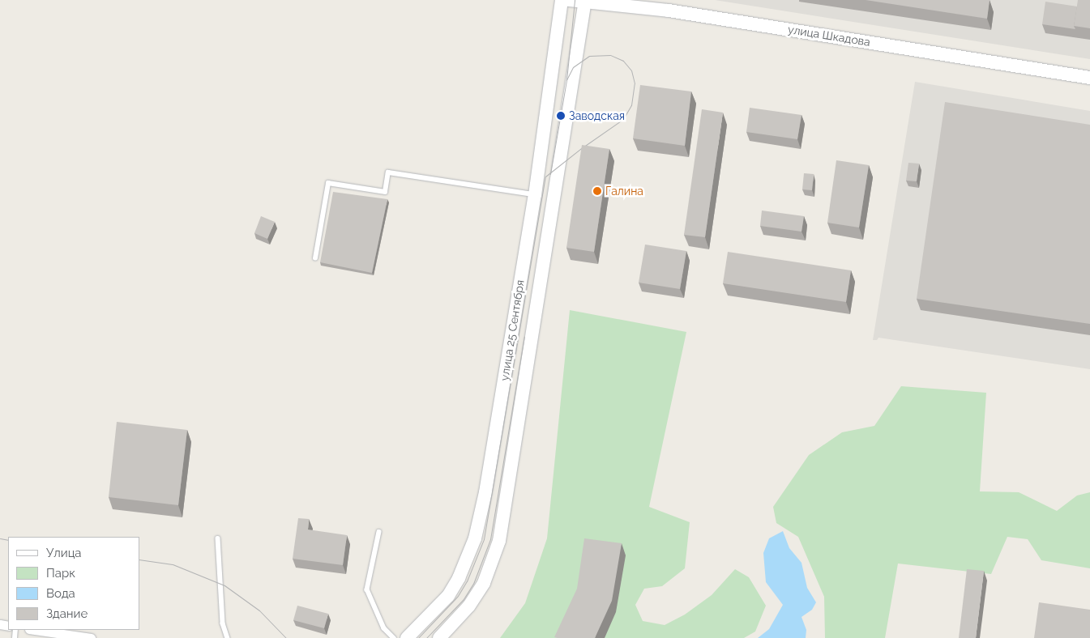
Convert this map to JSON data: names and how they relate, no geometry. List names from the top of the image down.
{
  "streets": {
    "main road": ["улица Шкадова", "улица 25 Сентября"]
  },
  "places": ["Заводская", "Галина"],
  "legend": [
    "Улица",
    "Парк",
    "Вода",
    "Здание"
  ]
}
